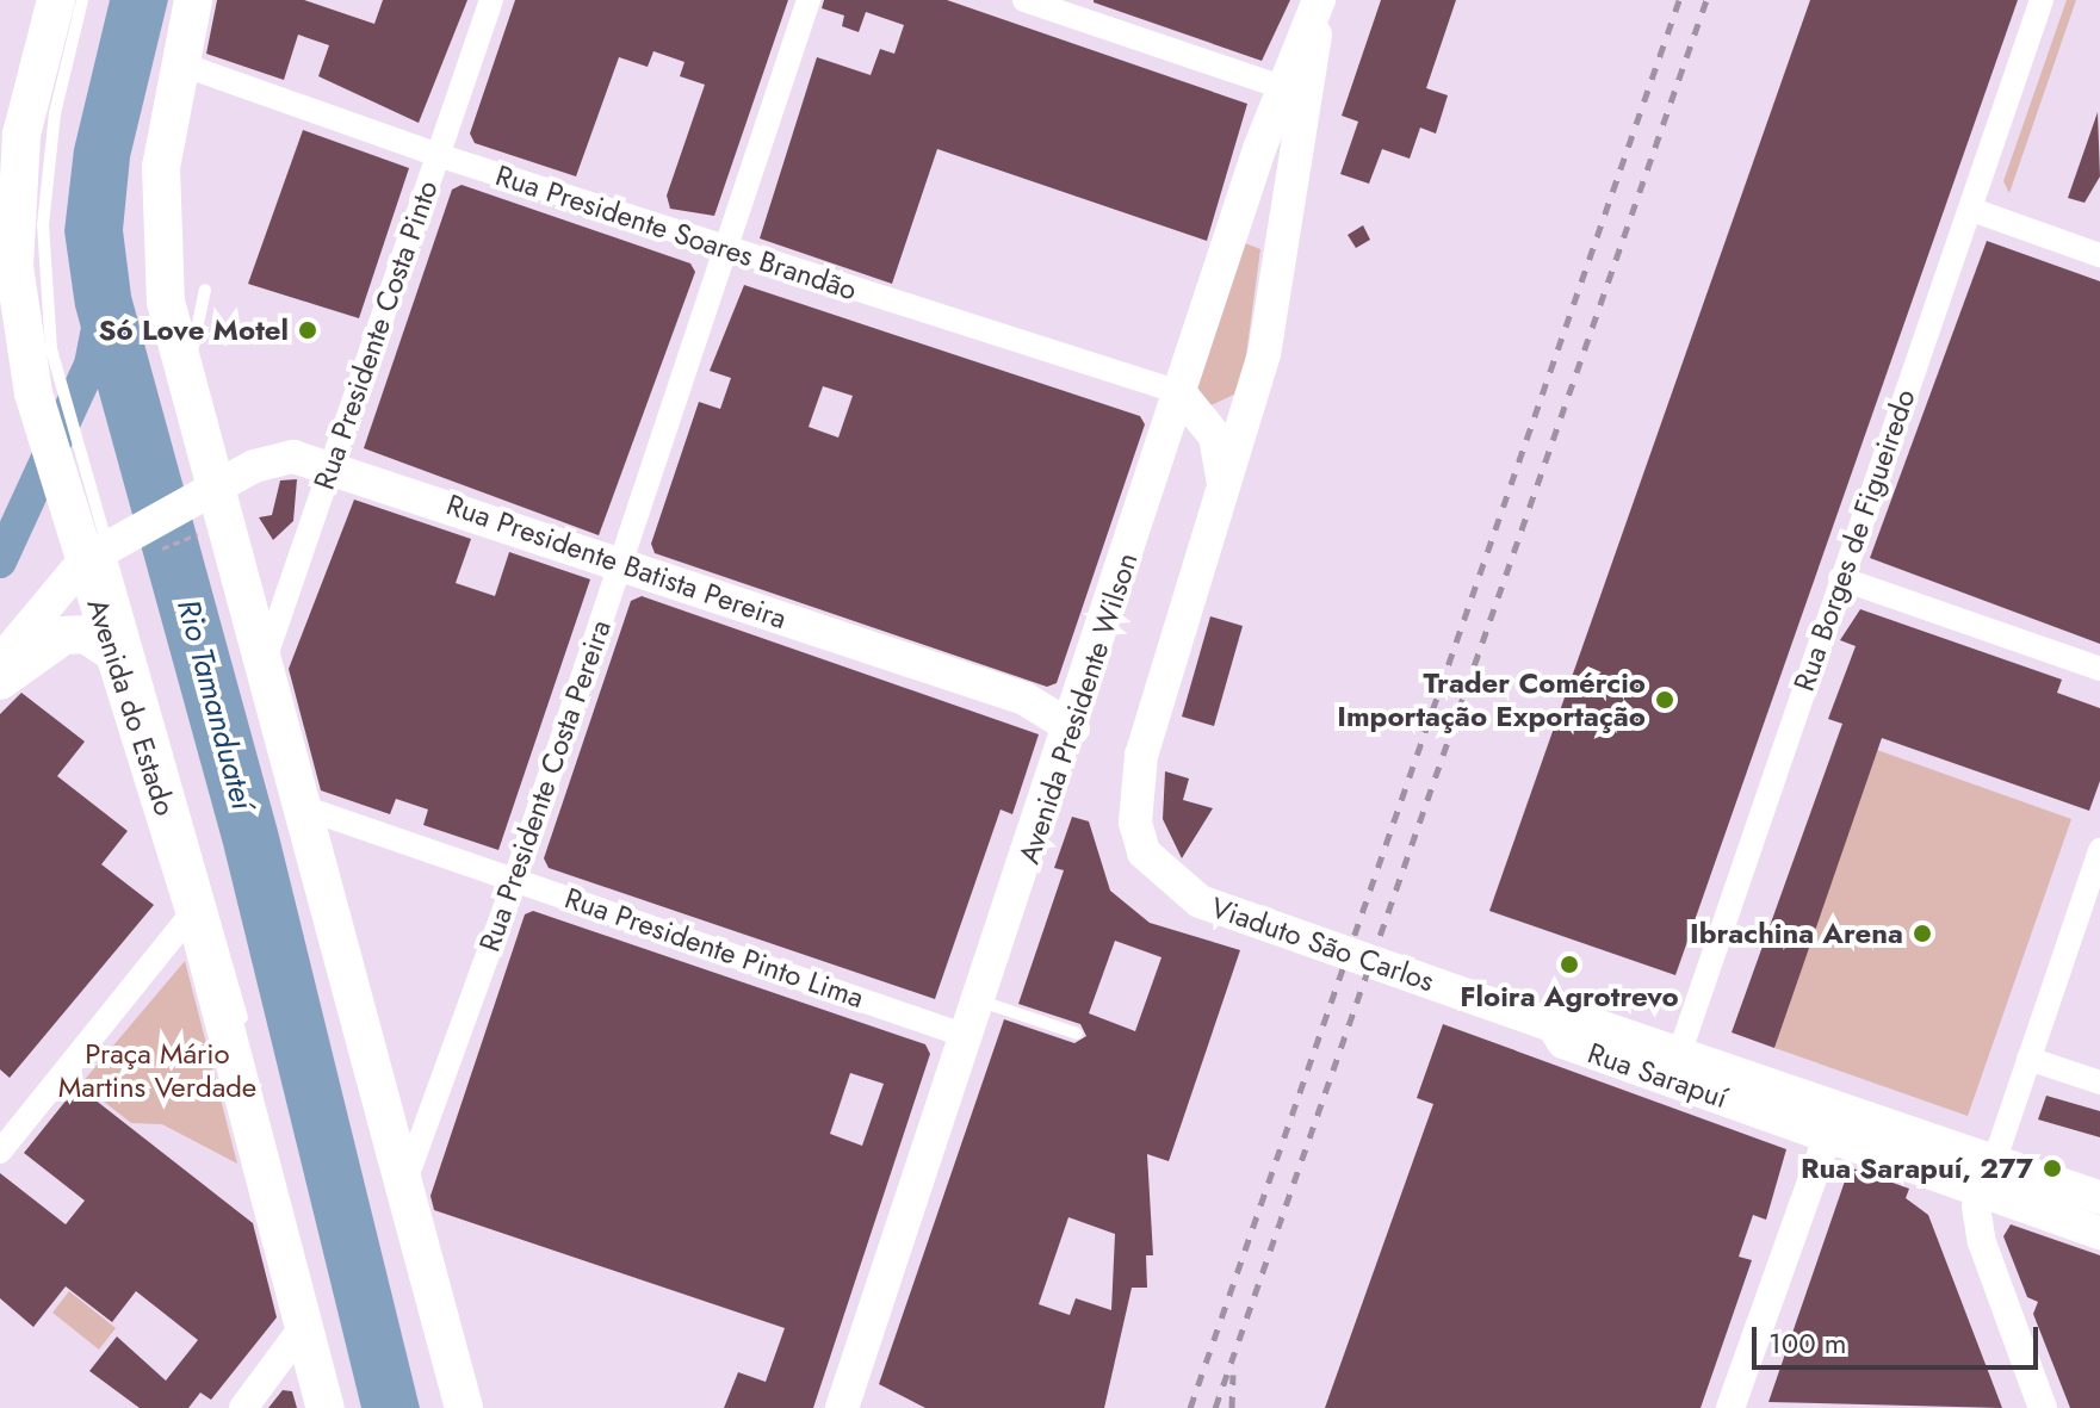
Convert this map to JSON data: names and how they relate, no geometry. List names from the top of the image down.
{
  "streets": {
    "highway": ["Avenida do Estado"],
    "main road": [
      "Rua Presidente Batista Pereira",
      "Avenida Presidente Wilson",
      "Viaduto São Carlos",
      "Rua Sarapuí"
    ],
    "street": [
      "Rua Presidente Soares Brandão",
      "Rua Presidente Costa Pinto",
      "Rua Borges de Figueiredo",
      "Rua Presidente Costa Pereira",
      "Rua Presidente Pinto Lima"
    ]
  },
  "crossings": [
    ["Rua Presidente Soares Brandão", "Rua Presidente Costa Pinto"],
    ["Rua Presidente Soares Brandão", "Avenida Presidente Wilson"],
    ["Rua Presidente Soares Brandão", "Rua Presidente Costa Pereira"],
    ["Rua Presidente Costa Pinto", "Rua Presidente Batista Pereira"],
    ["Rua Borges de Figueiredo", "Rua Sarapuí"],
    ["Rua Presidente Batista Pereira", "Avenida do Estado"],
    ["Rua Presidente Batista Pereira", "Avenida Presidente Wilson"],
    ["Rua Presidente Batista Pereira", "Rua Presidente Costa Pereira"],
    ["Avenida Presidente Wilson", "Viaduto São Carlos"],
    ["Avenida Presidente Wilson", "Rua Presidente Pinto Lima"],
    ["Rua Presidente Costa Pereira", "Rua Presidente Pinto Lima"],
    ["Viaduto São Carlos", "Rua Sarapuí"]
  ],
  "water": ["Rio Tamanduateí"],
  "parks": ["Praça Mário Martins Verdade"],
  "places": [
    "Só Love Motel",
    "Trader Comércio Importação Exportação",
    "Ibrachina Arena",
    "Floira Agrotrevo",
    "Rua Sarapuí, 277"
  ],
  "scale_bar": "100 m"
}
